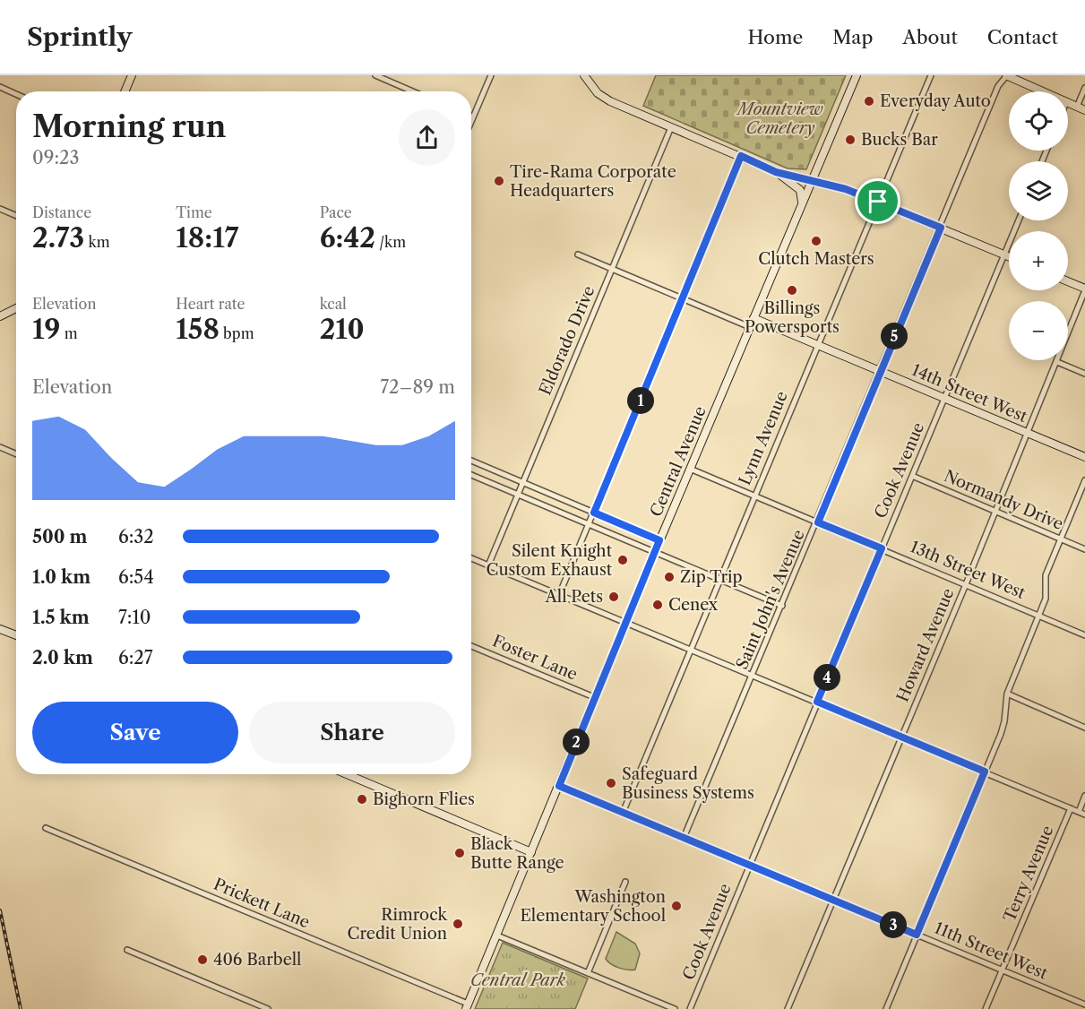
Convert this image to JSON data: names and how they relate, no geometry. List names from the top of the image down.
{
  "streets": {
    "street": [
      "Eldorado Drive",
      "14th Street West",
      "Lynn Avenue",
      "Central Avenue",
      "Cook Avenue",
      "Normandy Drive",
      "13th Street West",
      "Saint John's Avenue",
      "Howard Avenue",
      "Foster Lane",
      "Terry Avenue",
      "Prickett Lane",
      "11th Street West"
    ]
  },
  "crossings": [
    ["14th Street West", "Lynn Avenue"],
    ["14th Street West", "Central Avenue"],
    ["14th Street West", "Cook Avenue"],
    ["14th Street West", "Saint John's Avenue"],
    ["14th Street West", "Howard Avenue"],
    ["Lynn Avenue", "13th Street West"],
    ["Lynn Avenue", "11th Street West"],
    ["Central Avenue", "13th Street West"],
    ["Central Avenue", "Foster Lane"],
    ["Central Avenue", "Prickett Lane"],
    ["Central Avenue", "11th Street West"],
    ["Cook Avenue", "Normandy Drive"],
    ["Cook Avenue", "13th Street West"],
    ["Cook Avenue", "11th Street West"],
    ["Normandy Drive", "Howard Avenue"],
    ["13th Street West", "Saint John's Avenue"],
    ["13th Street West", "Howard Avenue"],
    ["Saint John's Avenue", "11th Street West"],
    ["Howard Avenue", "11th Street West"],
    ["Terry Avenue", "11th Street West"]
  ],
  "parks": ["Mountview Cemetery", "Central Park"],
  "places": [
    "Everyday Auto",
    "Bucks Bar",
    "Tire-Rama Corporate Headquarters",
    "Clutch Masters",
    "Billings Powersports",
    "Silent Knight Custom Exhaust",
    "Zip Trip",
    "All Pets",
    "Cenex",
    "Safeguard Business Systems",
    "Bighorn Flies",
    "Black Butte Range",
    "Washington Elementary School",
    "Rimrock Credit Union",
    "406 Barbell"
  ],
  "page": {
    "header": "Sprintly",
    "nav": [
      "Home",
      "Map",
      "About",
      "Contact"
    ],
    "map_buttons": ["+", "−"],
    "heading": ["Morning run", "09:23"],
    "stats": [
      ["Distance", "2.73 km"],
      ["Time", "18:17"],
      ["Pace", "6:42 /km"],
      ["Elevation", "19 m"],
      ["Heart rate", "158 bpm"],
      ["kcal", "210"]
    ],
    "pins": [
      "5",
      "1",
      "4",
      "2",
      "3"
    ],
    "chart": ["Elevation", "72–89 m"],
    "list": [
      {
        "name": "500 m",
        "note": "6:32"
      },
      {
        "name": "1.0 km",
        "note": "6:54"
      },
      {
        "name": "1.5 km",
        "note": "7:10"
      },
      {
        "name": "2.0 km",
        "note": "6:27"
      }
    ],
    "buttons": ["Save", "Share"]
  }
}
